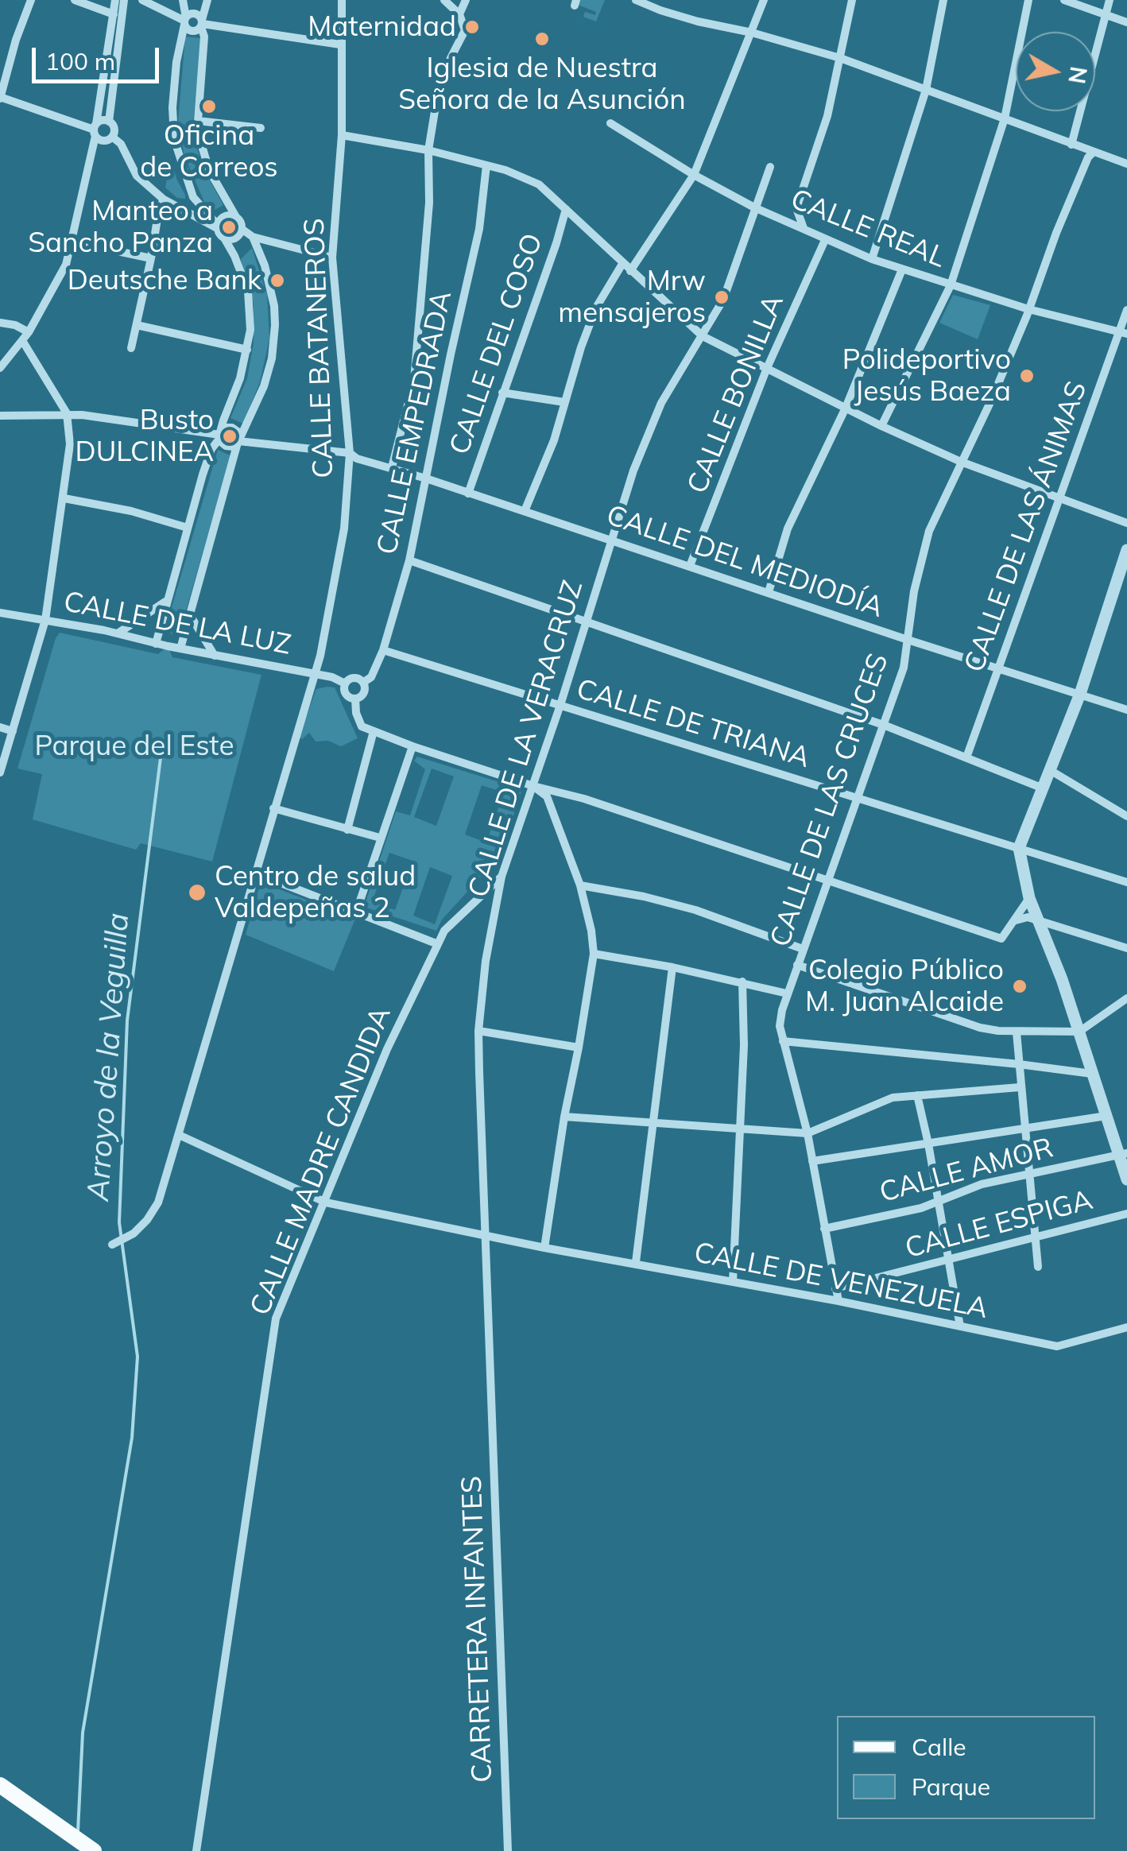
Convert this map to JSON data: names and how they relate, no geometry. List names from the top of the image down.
{
  "streets": {
    "street": [
      "CALLE REAL",
      "CALLE DEL COSO",
      "CALLE BATANEROS",
      "CALLE BONILLA",
      "CALLE EMPEDRADA",
      "CALLE DE LAS ÁNIMAS",
      "CALLE DEL MEDIODÍA",
      "CALLE DE LA LUZ",
      "CALLE DE TRIANA",
      "CALLE DE LA VERACRUZ",
      "CALLE DE LAS CRUCES",
      "CALLE MADRE CANDIDA",
      "CALLE AMOR",
      "CALLE ESPIGA",
      "CALLE DE VENEZUELA",
      "CARRETERA INFANTES"
    ]
  },
  "crossings": [
    ["CALLE REAL", "CALLE BONILLA"],
    ["CALLE REAL", "CALLE DE LAS ÁNIMAS"],
    ["CALLE REAL", "CALLE DE LA VERACRUZ"],
    ["CALLE REAL", "CALLE DE LAS CRUCES"],
    ["CALLE DEL COSO", "CALLE DEL MEDIODÍA"],
    ["CALLE BATANEROS", "CALLE DEL MEDIODÍA"],
    ["CALLE BATANEROS", "CALLE DE LA LUZ"],
    ["CALLE BATANEROS", "CALLE DE VENEZUELA"],
    ["CALLE BONILLA", "CALLE DEL MEDIODÍA"],
    ["CALLE EMPEDRADA", "CALLE DEL MEDIODÍA"],
    ["CALLE EMPEDRADA", "CALLE DE LA LUZ"],
    ["CALLE EMPEDRADA", "CALLE DE TRIANA"],
    ["CALLE DE LAS ÁNIMAS", "CALLE DEL MEDIODÍA"],
    ["CALLE DEL MEDIODÍA", "CALLE DE LA VERACRUZ"],
    ["CALLE DEL MEDIODÍA", "CALLE DE LAS CRUCES"],
    ["CALLE DE TRIANA", "CALLE DE LA VERACRUZ"],
    ["CALLE DE TRIANA", "CALLE DE LAS CRUCES"],
    ["CALLE DE LA VERACRUZ", "CALLE MADRE CANDIDA"],
    ["CALLE DE LA VERACRUZ", "CALLE DE VENEZUELA"],
    ["CALLE DE LA VERACRUZ", "CARRETERA INFANTES"],
    ["CALLE DE LAS CRUCES", "CALLE AMOR"],
    ["CALLE DE LAS CRUCES", "CALLE ESPIGA"],
    ["CALLE DE LAS CRUCES", "CALLE DE VENEZUELA"],
    ["CALLE MADRE CANDIDA", "CALLE DE VENEZUELA"]
  ],
  "water": ["Arroyo de la Veguilla"],
  "parks": ["Parque del Este"],
  "places": [
    "Maternidad",
    "Iglesia de Nuestra Señora de la Asunción",
    "Oficina de Correos",
    "Manteo a Sancho Panza",
    "Deutsche Bank",
    "Mrw mensajeros",
    "Polideportivo Jesús Baeza",
    "Busto DULCINEA",
    "Centro de salud Valdepeñas 2",
    "Colegio Público M. Juan Alcaide"
  ],
  "legend": ["Calle", "Parque"],
  "scale_bar": "100 m",
  "north": "right"
}
